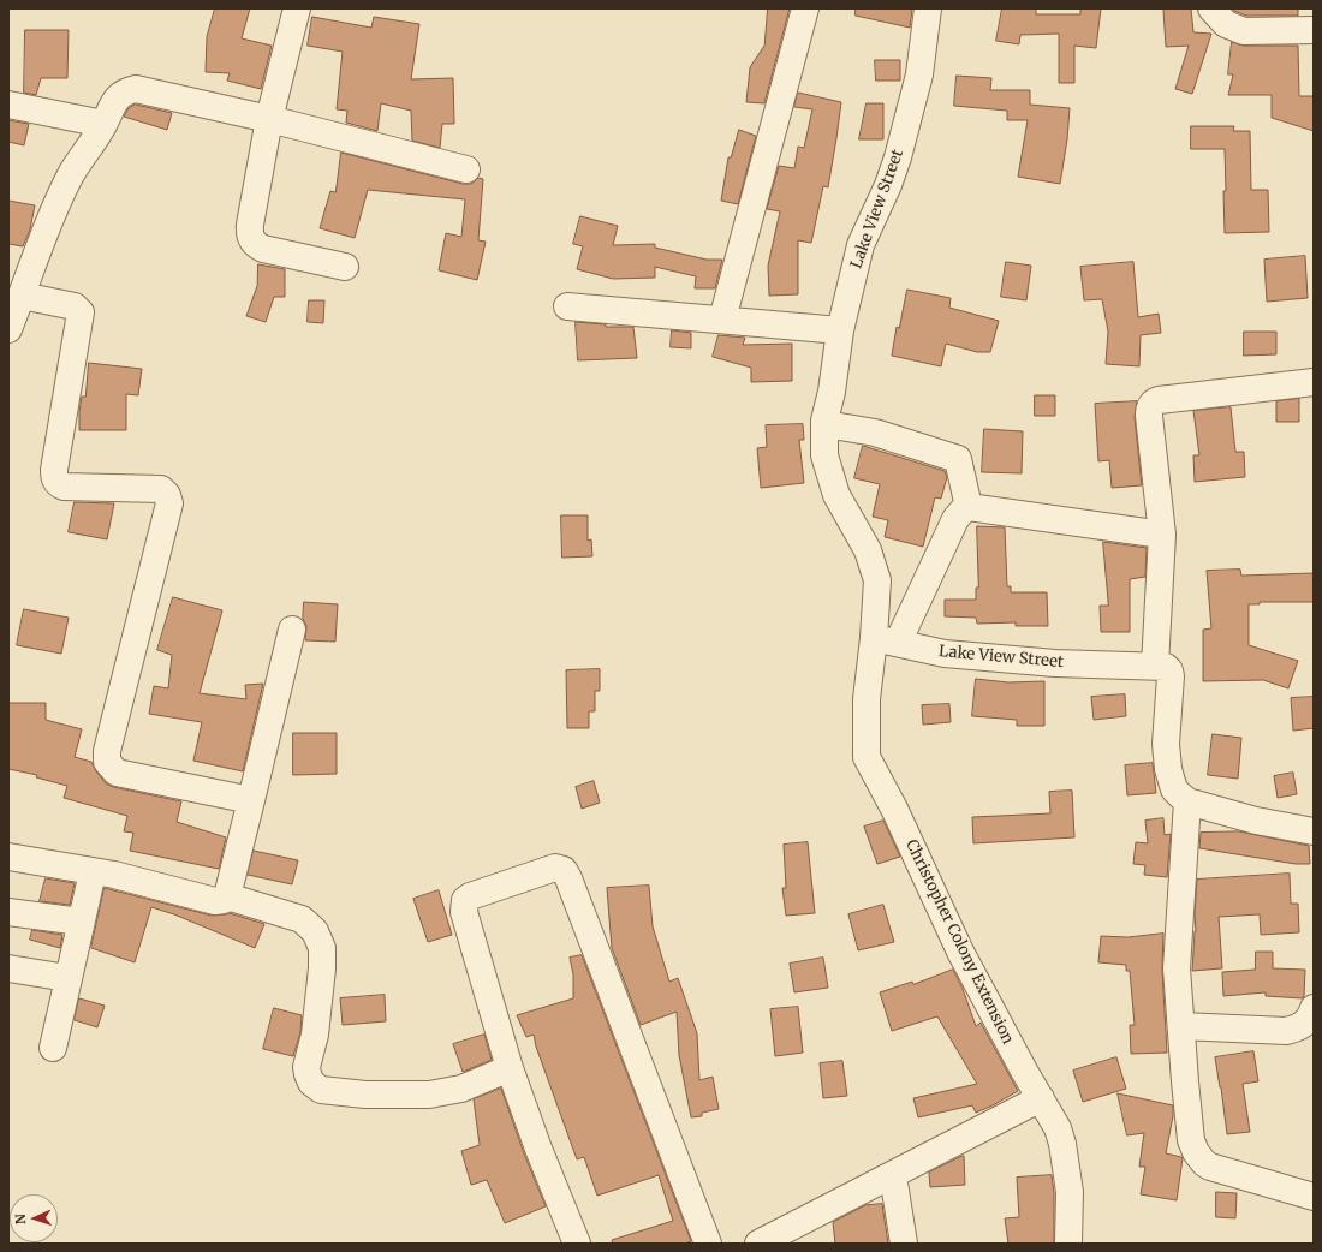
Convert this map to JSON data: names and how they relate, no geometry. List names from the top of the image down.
{
  "streets": {
    "street": ["Lake View Street", "Christopher Colony Extension"]
  },
  "crossings": [
    ["Lake View Street", "Christopher Colony Extension"]
  ],
  "north": "left"
}
